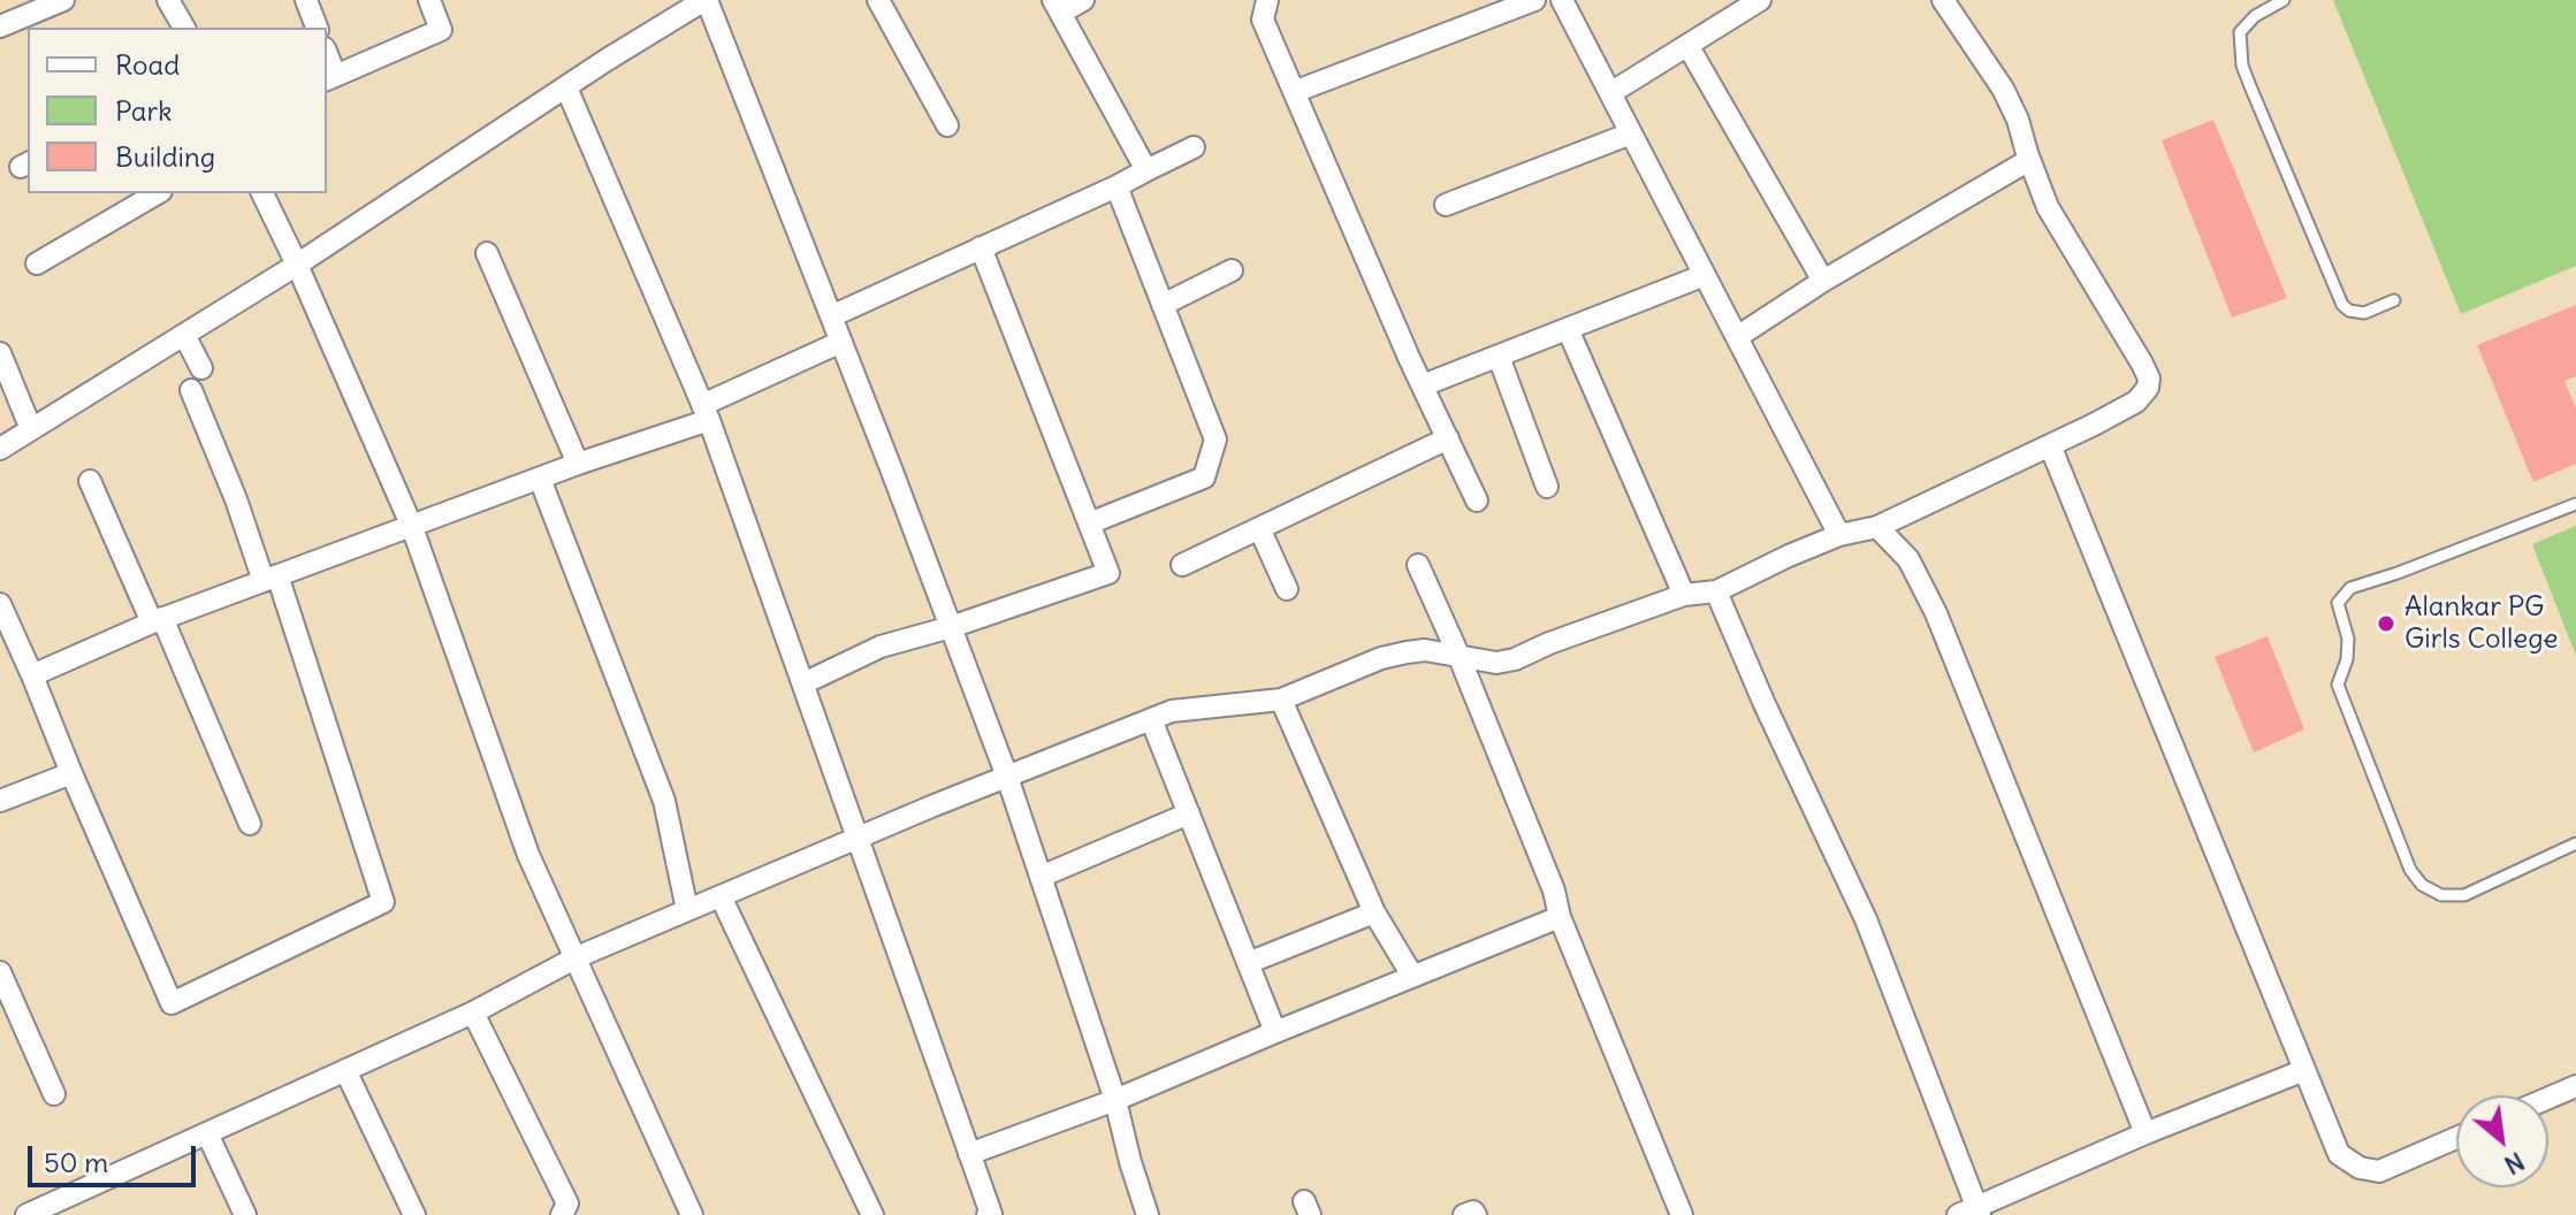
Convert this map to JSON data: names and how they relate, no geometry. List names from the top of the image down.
{
  "places": ["Alankar PG Girls College"],
  "legend": ["Road", "Park", "Building"],
  "scale_bar": "50 m",
  "north": "bottom right"
}
